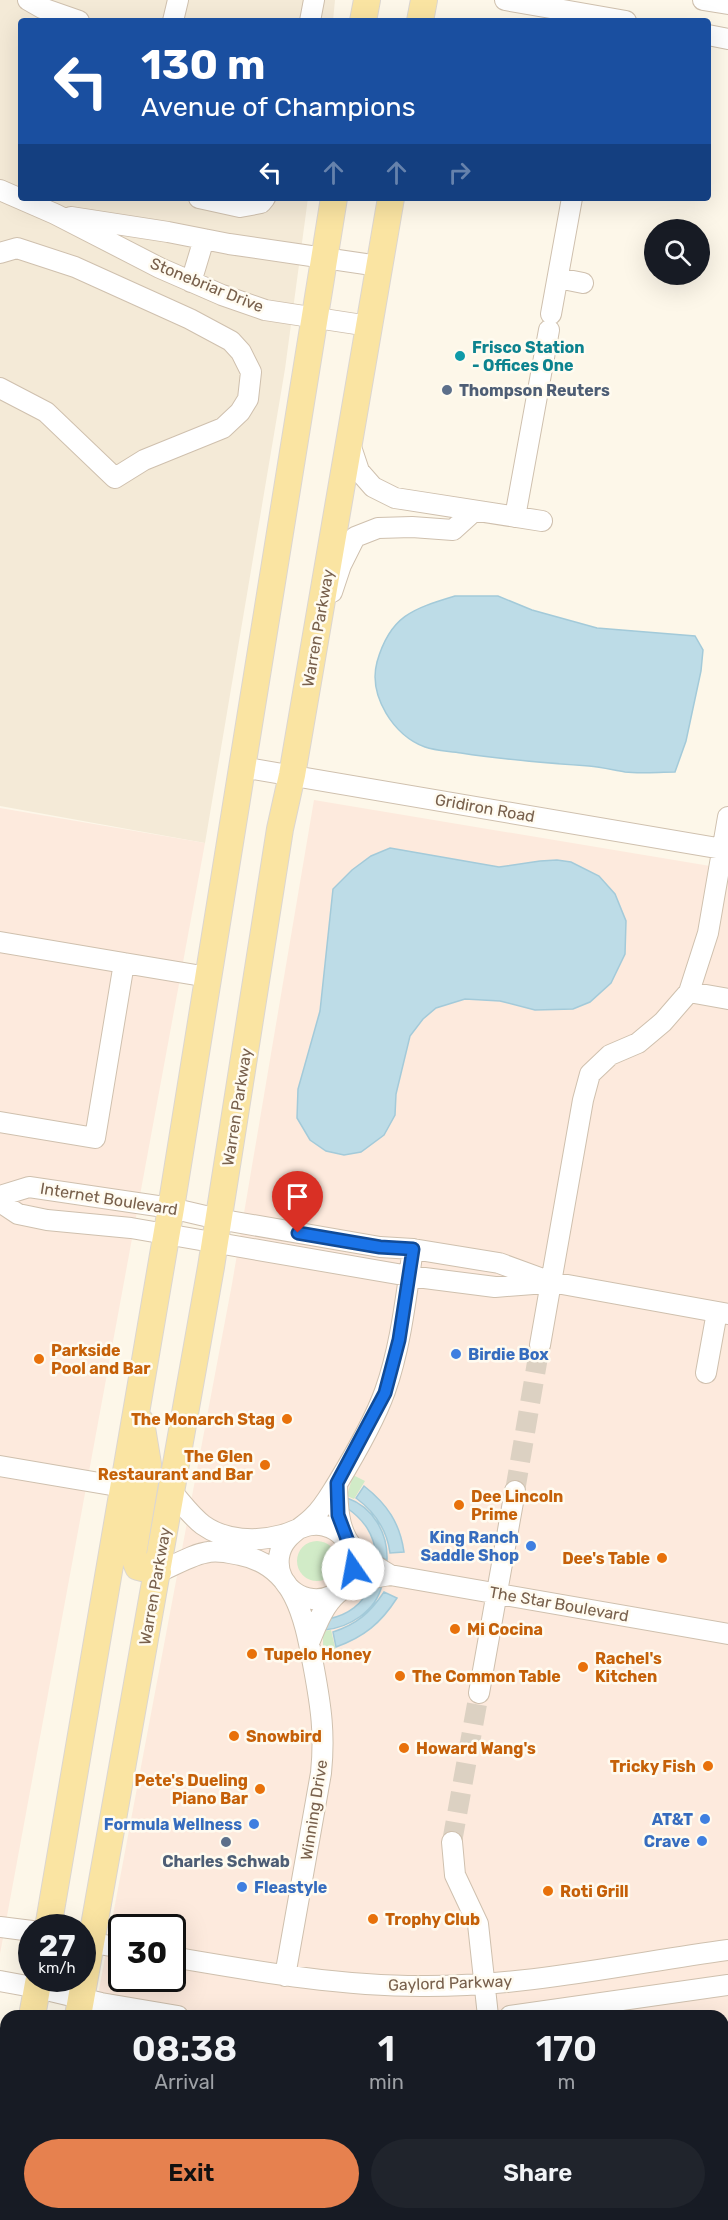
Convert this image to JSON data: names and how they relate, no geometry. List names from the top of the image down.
{
  "streets": {
    "main road": ["Warren Parkway"],
    "street": [
      "Stonebriar Drive",
      "Gridiron Road",
      "Internet Boulevard",
      "The Star Boulevard",
      "Winning Drive",
      "Gaylord Parkway"
    ]
  },
  "crossings": [
    ["Stonebriar Drive", "Warren Parkway"],
    ["Warren Parkway", "Gridiron Road"],
    ["Warren Parkway", "Internet Boulevard"],
    ["The Star Boulevard", "Winning Drive"],
    ["Winning Drive", "Gaylord Parkway"]
  ],
  "places": [
    "Frisco Station - Offices One",
    "Thompson Reuters",
    "Birdie Box",
    "Parkside Pool and Bar",
    "The Monarch Stag",
    "The Glen Restaurant and Bar",
    "Dee Lincoln Prime",
    "King Ranch Saddle Shop",
    "Dee's Table",
    "Mi Cocina",
    "Tupelo Honey",
    "Rachel's Kitchen",
    "The Common Table",
    "Snowbird",
    "Howard Wang's",
    "Tricky Fish",
    "Pete's Dueling Piano Bar",
    "AT&T",
    "Formula Wellness",
    "Crave",
    "Charles Schwab",
    "Fleastyle",
    "Roti Grill",
    "Trophy Club"
  ],
  "page": {
    "turn": ["130 m", "Avenue of Champions"],
    "speed": "27 km/h",
    "limit": "30",
    "eta": [
      "08:38",
      "Arrival",
      "1",
      "min",
      "170",
      "m"
    ],
    "buttons": ["Exit", "Share"]
  }
}
